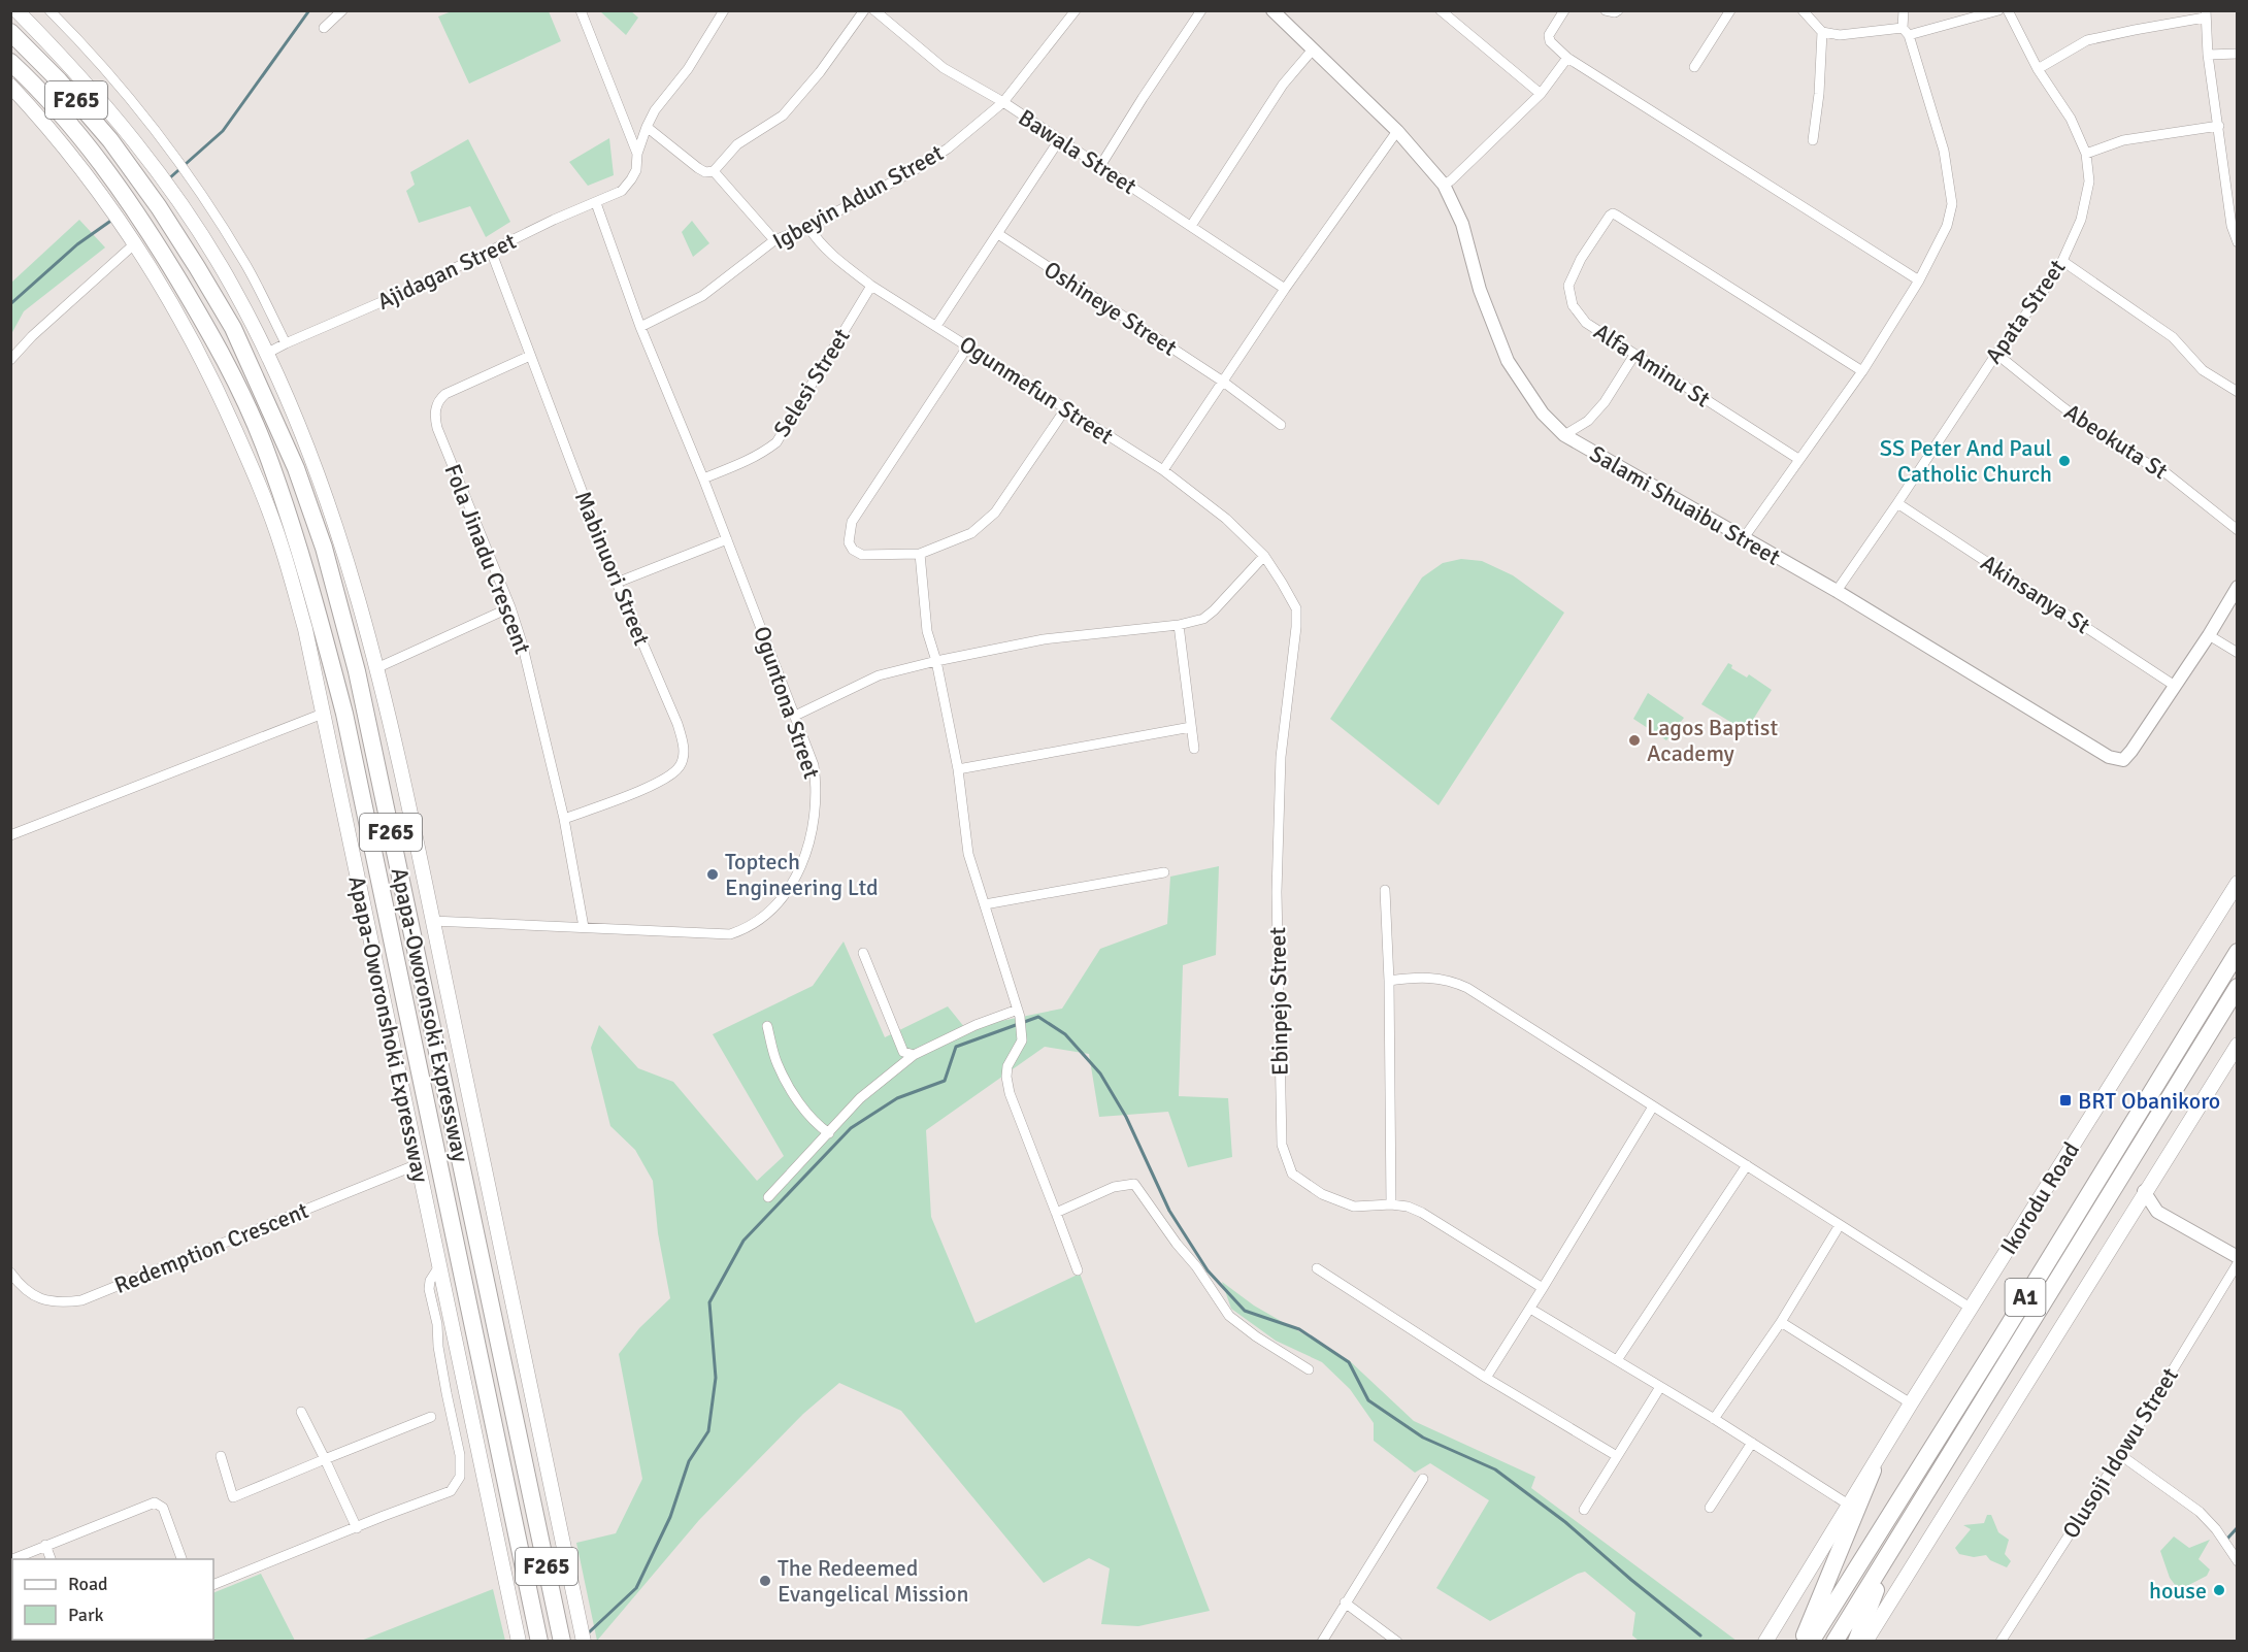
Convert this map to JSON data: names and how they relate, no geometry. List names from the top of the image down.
{
  "streets": {
    "highway": [
      "F265",
      "Apapa-Oworonsoki Expressway",
      "Ikorodu Road",
      "A1"
    ],
    "main road": ["Apapa-Oworonshoki Expressway"],
    "street": [
      "Bawala Street",
      "Igbeyin Adun Street",
      "Ajidagan Street",
      "Oshineye Street",
      "Apata Street",
      "Alfa Aminu St",
      "Selesi Street",
      "Ogunmefun Street",
      "Abeokuta St",
      "Salami Shuaibu Street",
      "Fola Jinadu Crescent",
      "Mabinuori Street",
      "Akinsanya St",
      "Oguntona Street",
      "Ebinpejo Street",
      "Redemption Crescent",
      "Olusoji Idowu Street"
    ]
  },
  "crossings": [
    ["Bawala Street", "Igbeyin Adun Street"],
    ["Igbeyin Adun Street", "Ogunmefun Street"],
    ["Igbeyin Adun Street", "Oguntona Street"],
    ["Ajidagan Street", "Mabinuori Street"],
    ["Ajidagan Street", "Oguntona Street"],
    ["Ajidagan Street", "Apapa-Oworonsoki Expressway"],
    ["Apata Street", "Abeokuta St"],
    ["Apata Street", "Salami Shuaibu Street"],
    ["Apata Street", "Akinsanya St"],
    ["Selesi Street", "Ogunmefun Street"],
    ["Selesi Street", "Oguntona Street"],
    ["Ogunmefun Street", "Ebinpejo Street"],
    ["Salami Shuaibu Street", "Akinsanya St"],
    ["Fola Jinadu Crescent", "Mabinuori Street"],
    ["Fola Jinadu Crescent", "Oguntona Street"],
    ["Oguntona Street", "Apapa-Oworonsoki Expressway"],
    ["Apapa-Oworonshoki Expressway", "Redemption Crescent"]
  ],
  "places": {
    "other": [
      "SS Peter And Paul Catholic Church",
      "Lagos Baptist Academy",
      "Toptech Engineering Ltd",
      "The Redeemed Evangelical Mission",
      "house"
    ],
    "transit": ["BRT Obanikoro"]
  },
  "legend": ["Road", "Park"]
}
